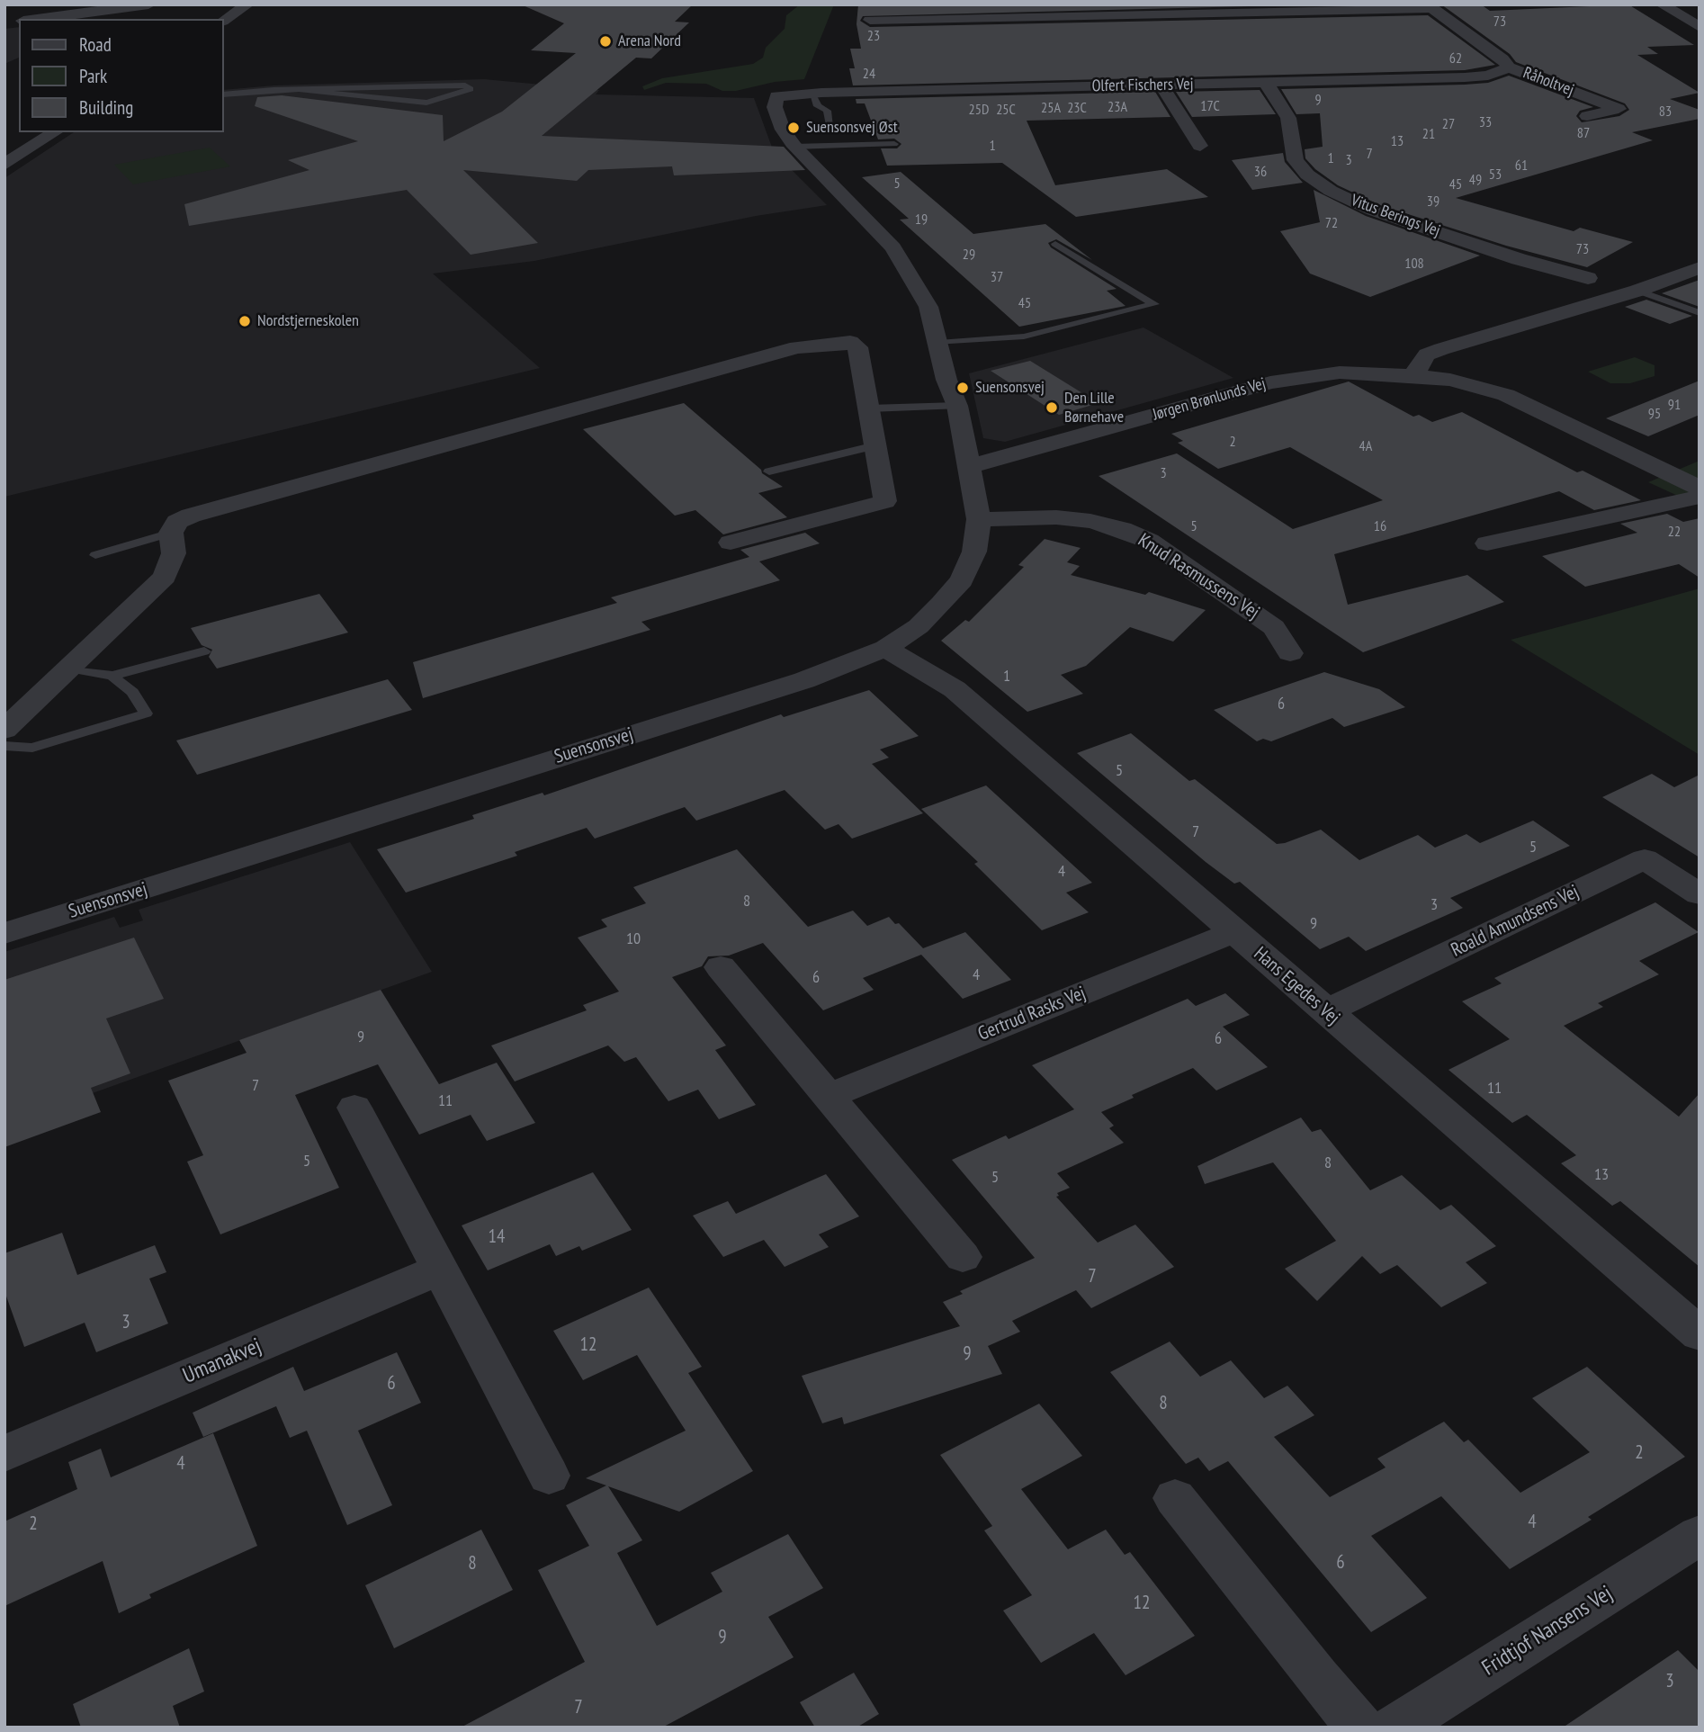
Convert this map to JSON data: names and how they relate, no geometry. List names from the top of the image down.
{
  "streets": {
    "street": [
      "Råholtvej",
      "Olfert Fischers Vej",
      "Vitus Berings Vej",
      "Jørgen Brønlunds Vej",
      "Knud Rasmussens Vej",
      "Suensonsvej",
      "Roald Amundsens Vej",
      "Hans Egedes Vej",
      "Gertrud Rasks Vej",
      "Umanakvej",
      "Fridtjof Nansens Vej"
    ]
  },
  "crossings": [
    ["Råholtvej", "Olfert Fischers Vej"],
    ["Olfert Fischers Vej", "Vitus Berings Vej"],
    ["Olfert Fischers Vej", "Suensonsvej"],
    ["Jørgen Brønlunds Vej", "Suensonsvej"],
    ["Knud Rasmussens Vej", "Suensonsvej"],
    ["Suensonsvej", "Hans Egedes Vej"],
    ["Roald Amundsens Vej", "Hans Egedes Vej"],
    ["Hans Egedes Vej", "Gertrud Rasks Vej"]
  ],
  "places": [
    "Arena Nord",
    "Suensonsvej Øst",
    "Nordstjerneskolen",
    "Suensonsvej",
    "Den Lille Børnehave"
  ],
  "house_numbers": [
    "73",
    "23",
    "62",
    "24",
    "9",
    "17C",
    "23A",
    "25A",
    "23C",
    "25D",
    "25C",
    "83",
    "33",
    "27",
    "87",
    "21",
    "13",
    "1",
    "7",
    "1",
    "3",
    "61",
    "36",
    "53",
    "49",
    "5",
    "45",
    "39",
    "19",
    "72",
    "73",
    "29",
    "108",
    "37",
    "45",
    "91",
    "95",
    "2",
    "4A",
    "3",
    "5",
    "16",
    "22",
    "1",
    "6",
    "5",
    "7",
    "5",
    "4",
    "8",
    "3",
    "9",
    "10",
    "4",
    "6",
    "9",
    "6",
    "7",
    "11",
    "11",
    "5",
    "8",
    "13",
    "5",
    "14",
    "7",
    "3",
    "12",
    "9",
    "6",
    "8",
    "2",
    "4",
    "4",
    "2",
    "6",
    "8",
    "12",
    "9",
    "3",
    "7"
  ],
  "legend": ["Road", "Park", "Building"]
}
